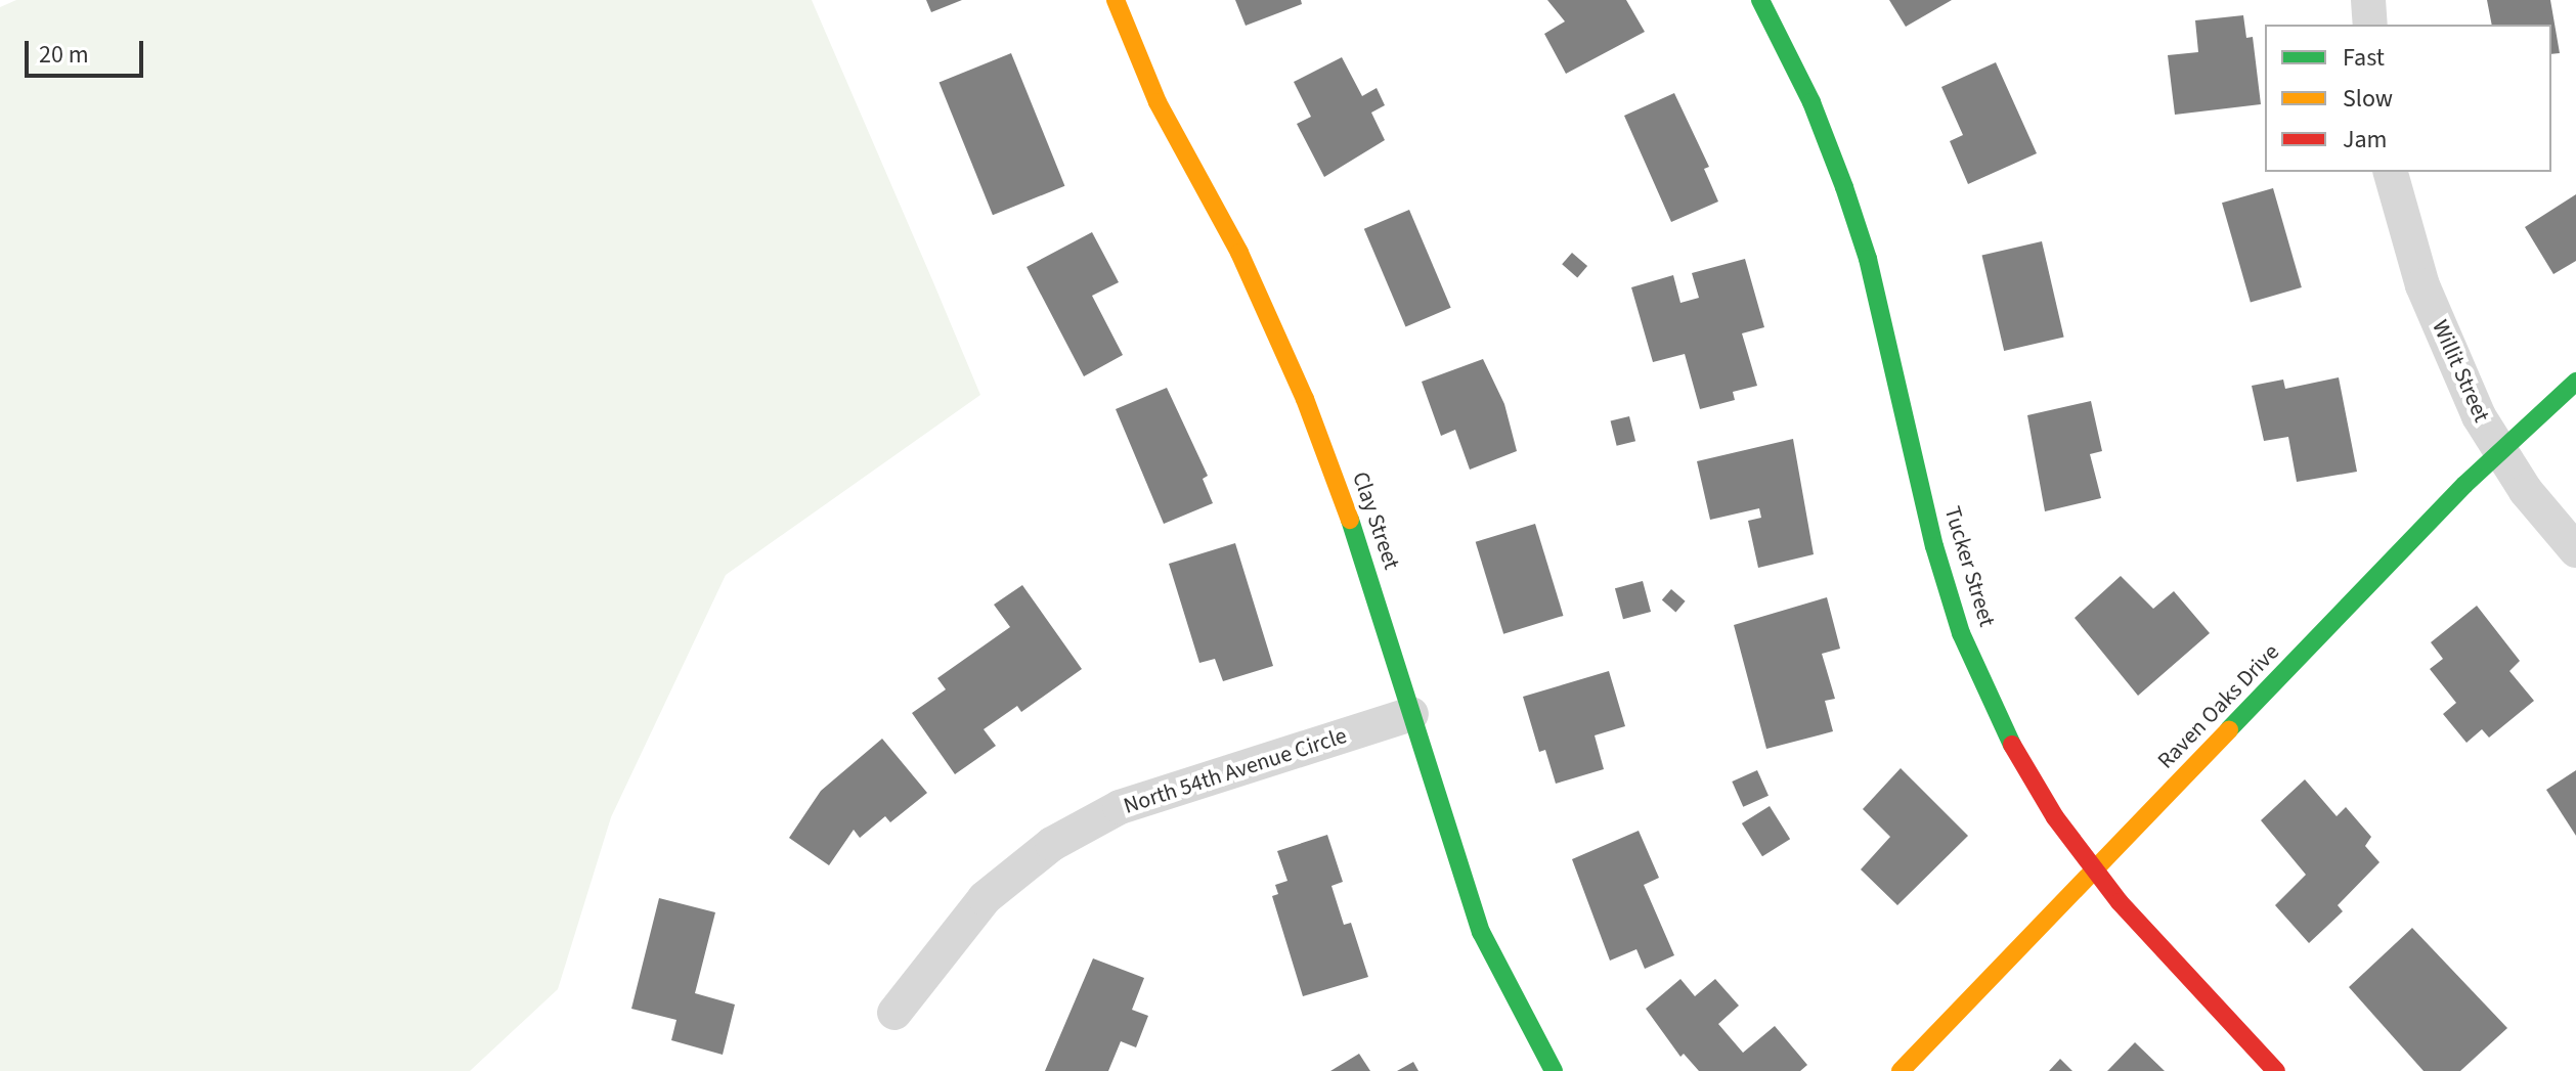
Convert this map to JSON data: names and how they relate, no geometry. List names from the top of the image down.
{
  "streets": {
    "street": [
      "Willit Street",
      "Clay Street",
      "Tucker Street",
      "Raven Oaks Drive",
      "North 54th Avenue Circle"
    ]
  },
  "crossings": [
    ["Willit Street", "Raven Oaks Drive"],
    ["Clay Street", "North 54th Avenue Circle"],
    ["Tucker Street", "Raven Oaks Drive"]
  ],
  "legend": ["Fast", "Slow", "Jam"],
  "scale_bar": "20 m"
}
